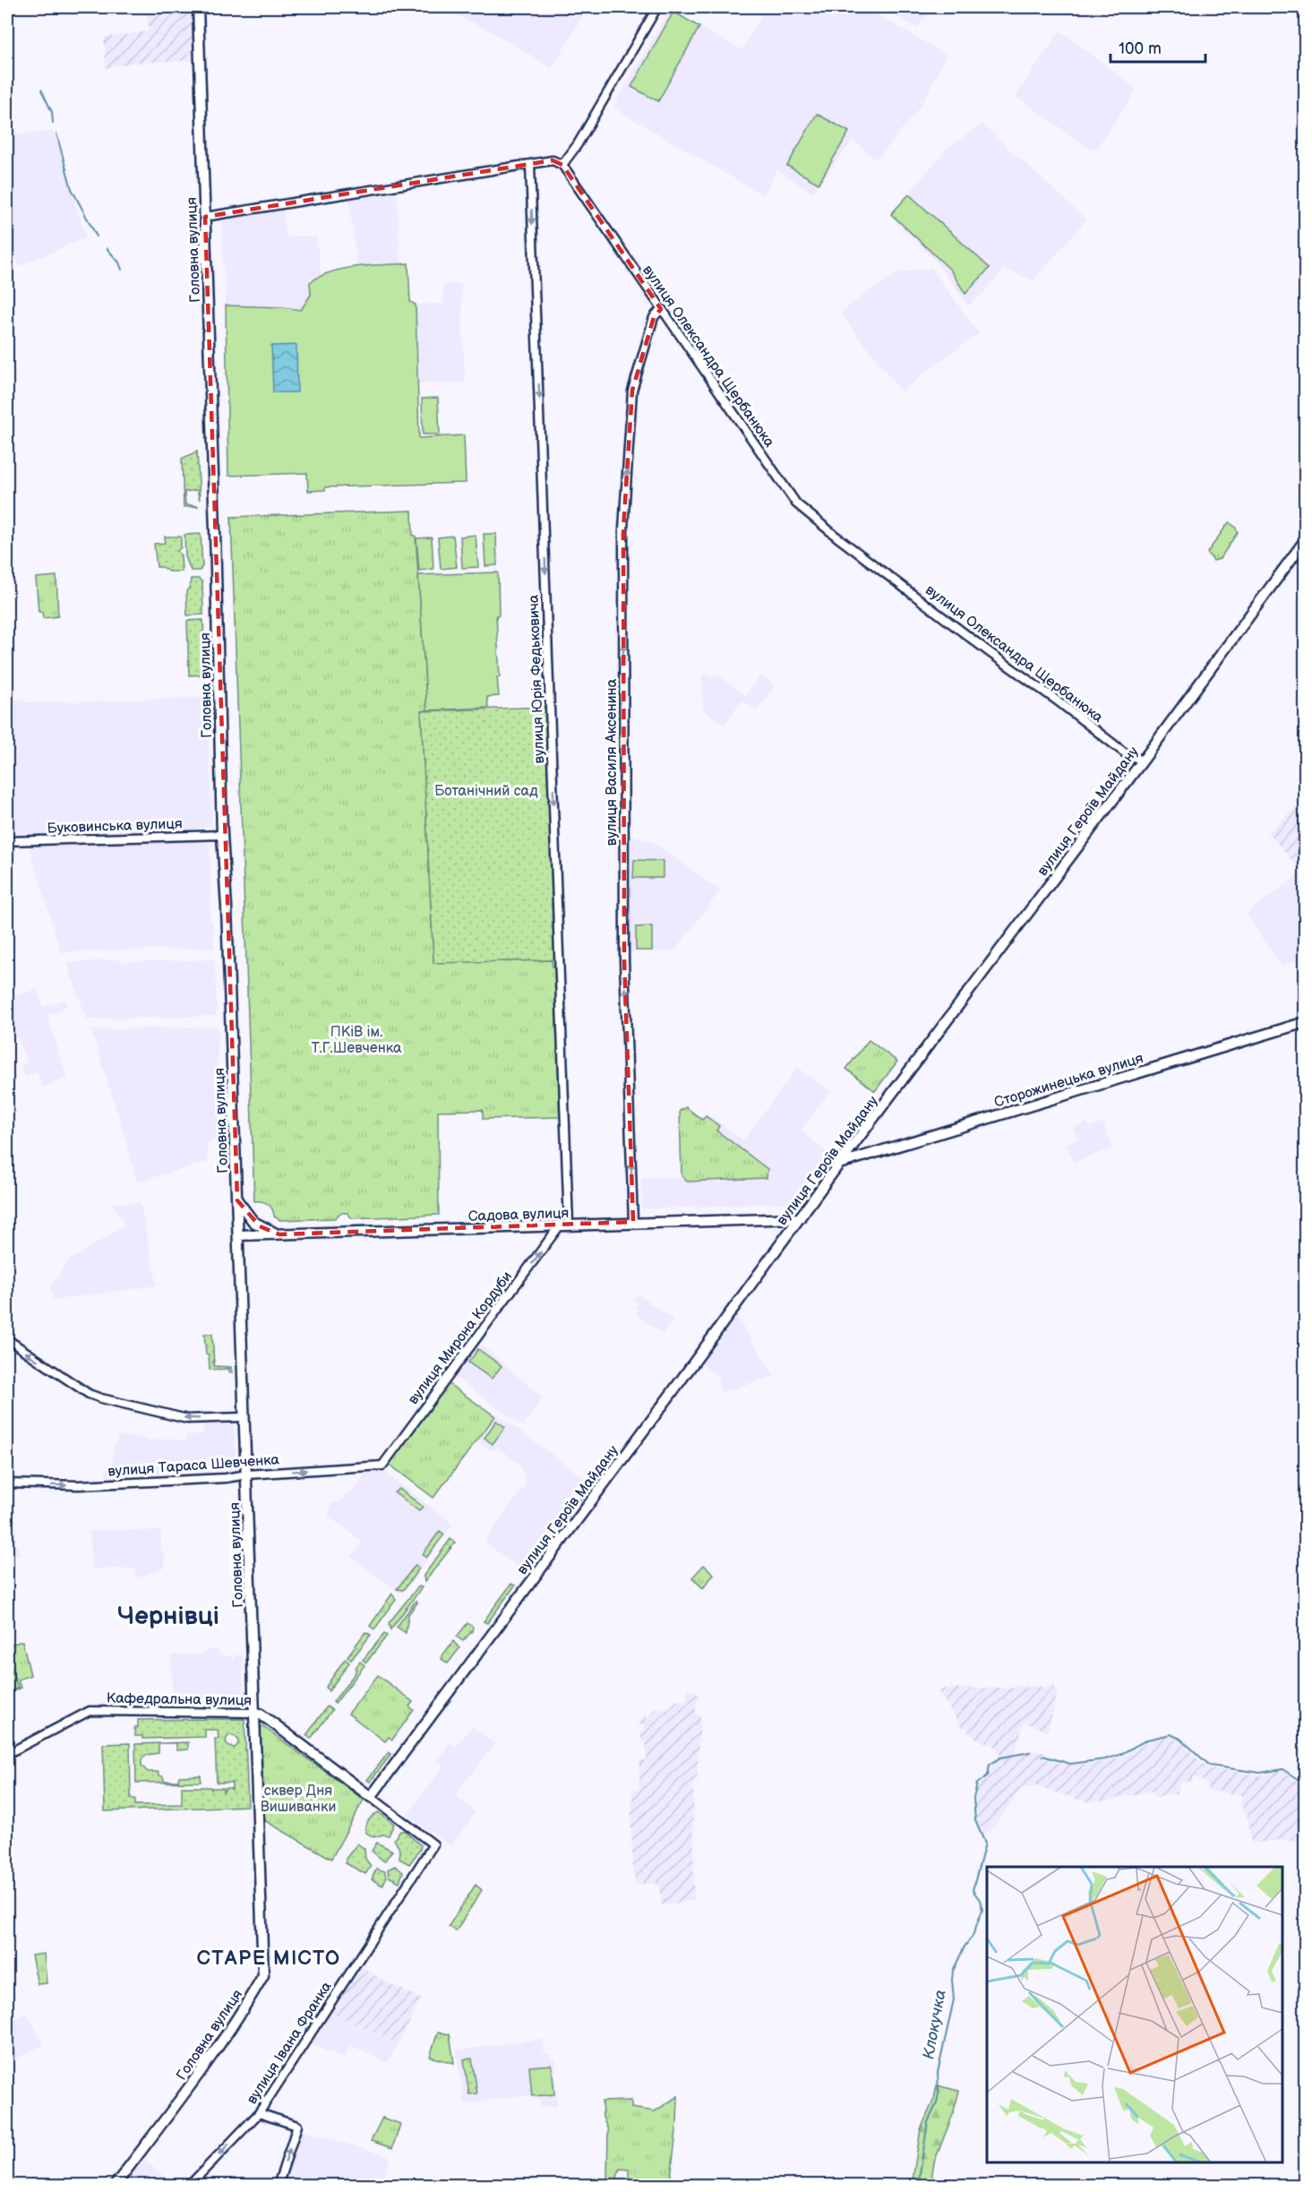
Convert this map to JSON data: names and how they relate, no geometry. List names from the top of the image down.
{
  "streets": {
    "main road": [
      "Головна вулиця",
      "вулиця Героїв Майдану",
      "Сторожинецька вулиця",
      "Садова вулиця",
      "Кафедральна вулиця"
    ],
    "street": [
      "вулиця Олександра Щербанюка",
      "вулиця Юрія Федьковича",
      "вулиця Василя Аксенина",
      "Буковинська вулиця",
      "вулиця Мирона Кордуби",
      "вулиця Тараса Шевченка",
      "вулиця Івана Франка"
    ]
  },
  "crossings": [
    ["Головна вулиця", "Буковинська вулиця"],
    ["Головна вулиця", "Садова вулиця"],
    ["Головна вулиця", "вулиця Тараса Шевченка"],
    ["Головна вулиця", "Кафедральна вулиця"],
    ["вулиця Олександра Щербанюка", "вулиця Василя Аксенина"],
    ["вулиця Олександра Щербанюка", "вулиця Героїв Майдану"],
    ["вулиця Юрія Федьковича", "Садова вулиця"],
    ["вулиця Юрія Федьковича", "вулиця Мирона Кордуби"],
    ["вулиця Василя Аксенина", "Садова вулиця"],
    ["вулиця Героїв Майдану", "Сторожинецька вулиця"],
    ["вулиця Героїв Майдану", "Садова вулиця"],
    ["вулиця Героїв Майдану", "Кафедральна вулиця"],
    ["вулиця Героїв Майдану", "вулиця Івана Франка"],
    ["Садова вулиця", "вулиця Мирона Кордуби"],
    ["вулиця Мирона Кордуби", "вулиця Тараса Шевченка"],
    ["Кафедральна вулиця", "вулиця Івана Франка"]
  ],
  "one_way": [
    "вулиця Юрія Федьковича",
    "вулиця Василя Аксенина",
    "вулиця Мирона Кордуби",
    "вулиця Тараса Шевченка"
  ],
  "districts": ["Чернівці", "СТАРЕ МІСТО"],
  "water": ["Клокучка"],
  "parks": ["Ботанічний сад", "ПКіВ ім. Т.Г.Шевченка", "сквер Дня Вишиванки"],
  "scale_bar": "100 m"
}
